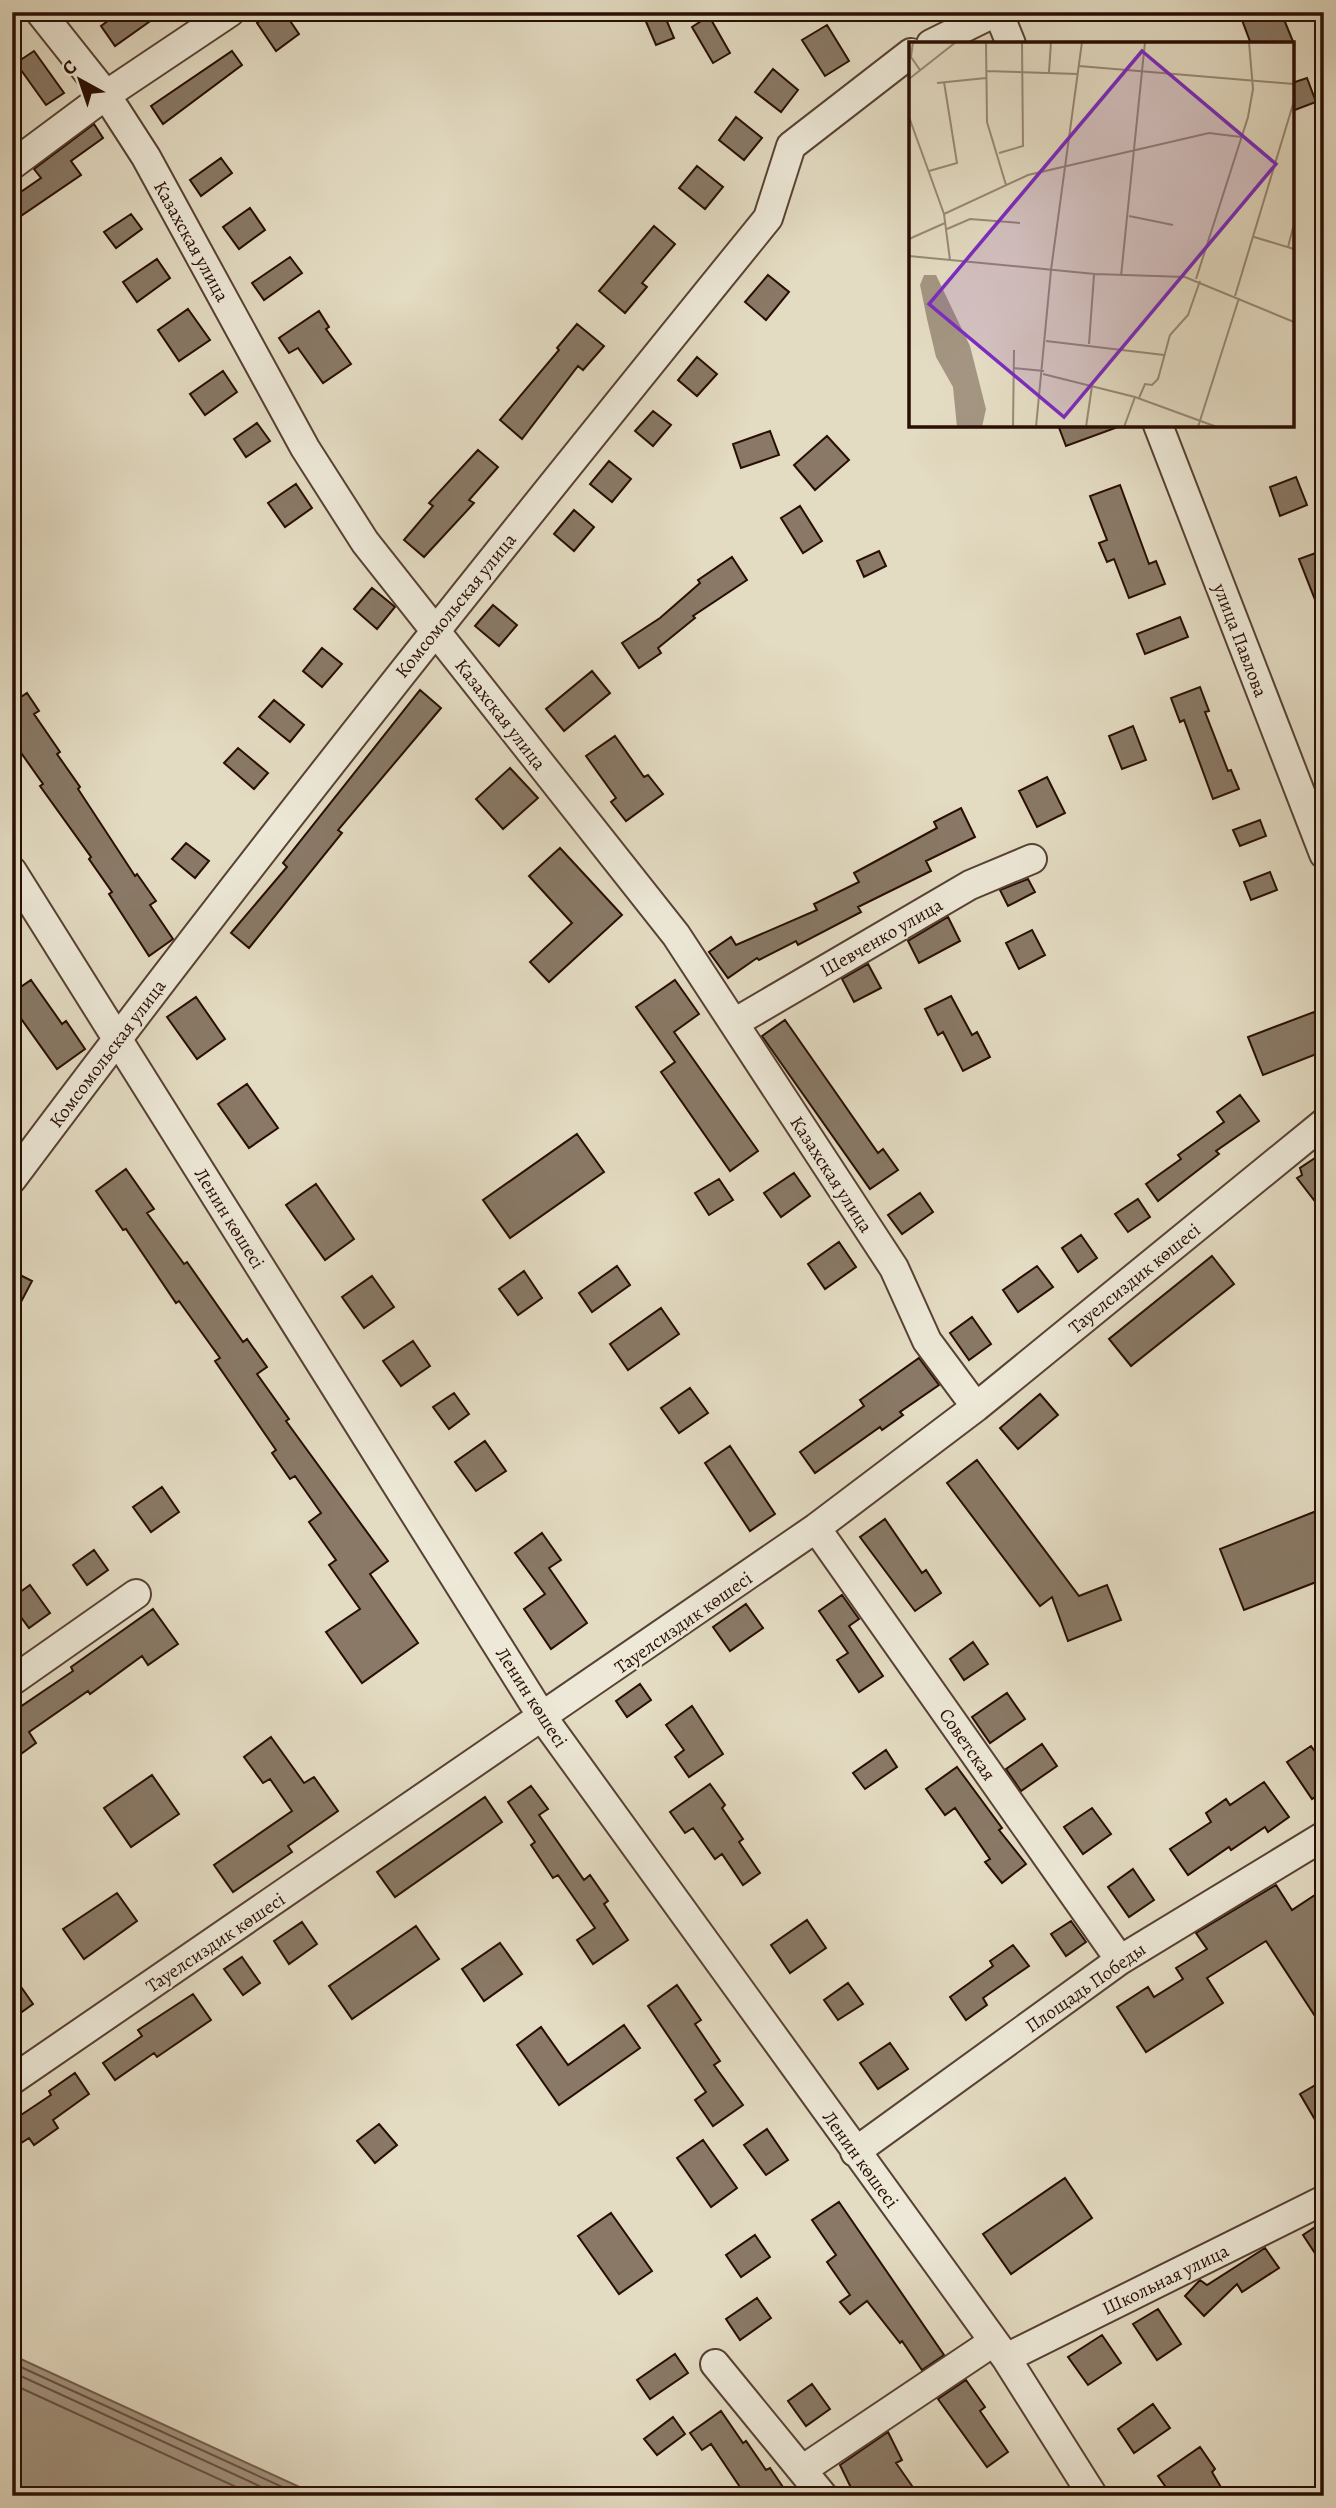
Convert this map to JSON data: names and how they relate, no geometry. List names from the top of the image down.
{
  "streets": {
    "street": [
      "Казахская улица",
      "Комсомольская улица",
      "улица Павлова",
      "Шевченко улица",
      "Ленин көшесі",
      "Тауелсиздик көшесі",
      "Советская",
      "Площадь Победы",
      "Школьная улица"
    ]
  },
  "crossings": [
    ["Казахская улица", "Комсомольская улица"],
    ["Казахская улица", "Шевченко улица"],
    ["Казахская улица", "Тауелсиздик көшесі"],
    ["Комсомольская улица", "Ленин көшесі"],
    ["Ленин көшесі", "Тауелсиздик көшесі"],
    ["Ленин көшесі", "Площадь Победы"],
    ["Ленин көшесі", "Школьная улица"],
    ["Тауелсиздик көшесі", "Советская"],
    ["Советская", "Площадь Победы"]
  ],
  "north": "top left"
}
